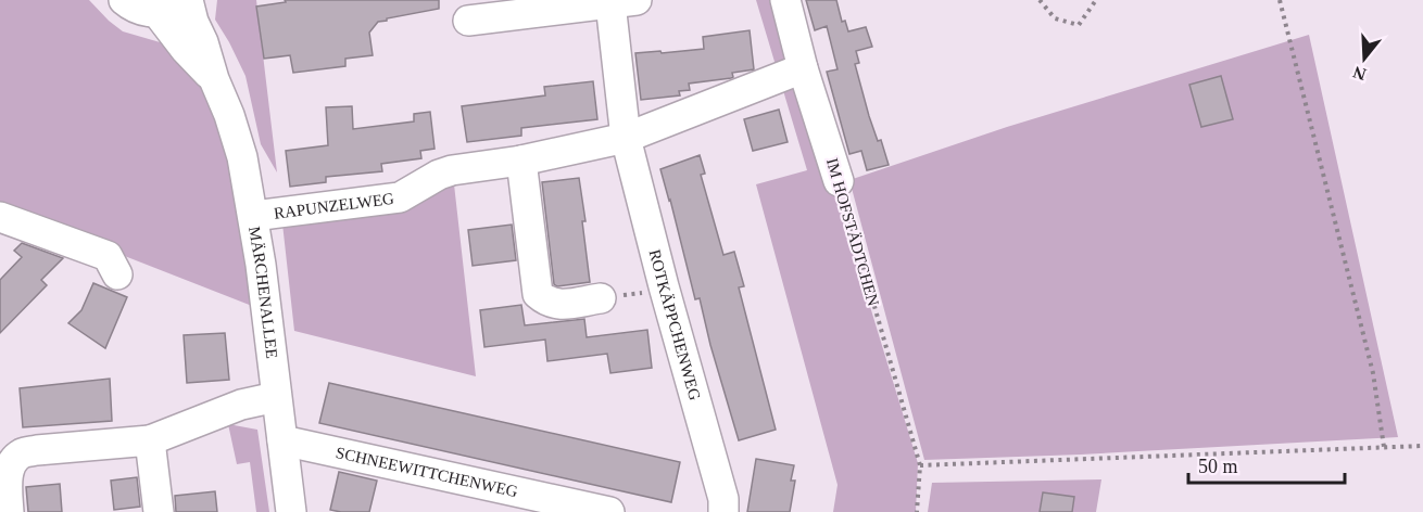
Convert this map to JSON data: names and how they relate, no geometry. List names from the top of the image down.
{
  "streets": {
    "street": [
      "RAPUNZELWEG",
      "IM HOFSTÄDTCHEN",
      "MÄRCHENALLEE",
      "ROTKÄPPCHENWEG",
      "SCHNEEWITTCHENWEG"
    ]
  },
  "crossings": [
    ["RAPUNZELWEG", "IM HOFSTÄDTCHEN"],
    ["RAPUNZELWEG", "MÄRCHENALLEE"],
    ["RAPUNZELWEG", "ROTKÄPPCHENWEG"],
    ["MÄRCHENALLEE", "SCHNEEWITTCHENWEG"]
  ],
  "scale_bar": "50 m",
  "north": "bottom"
}
